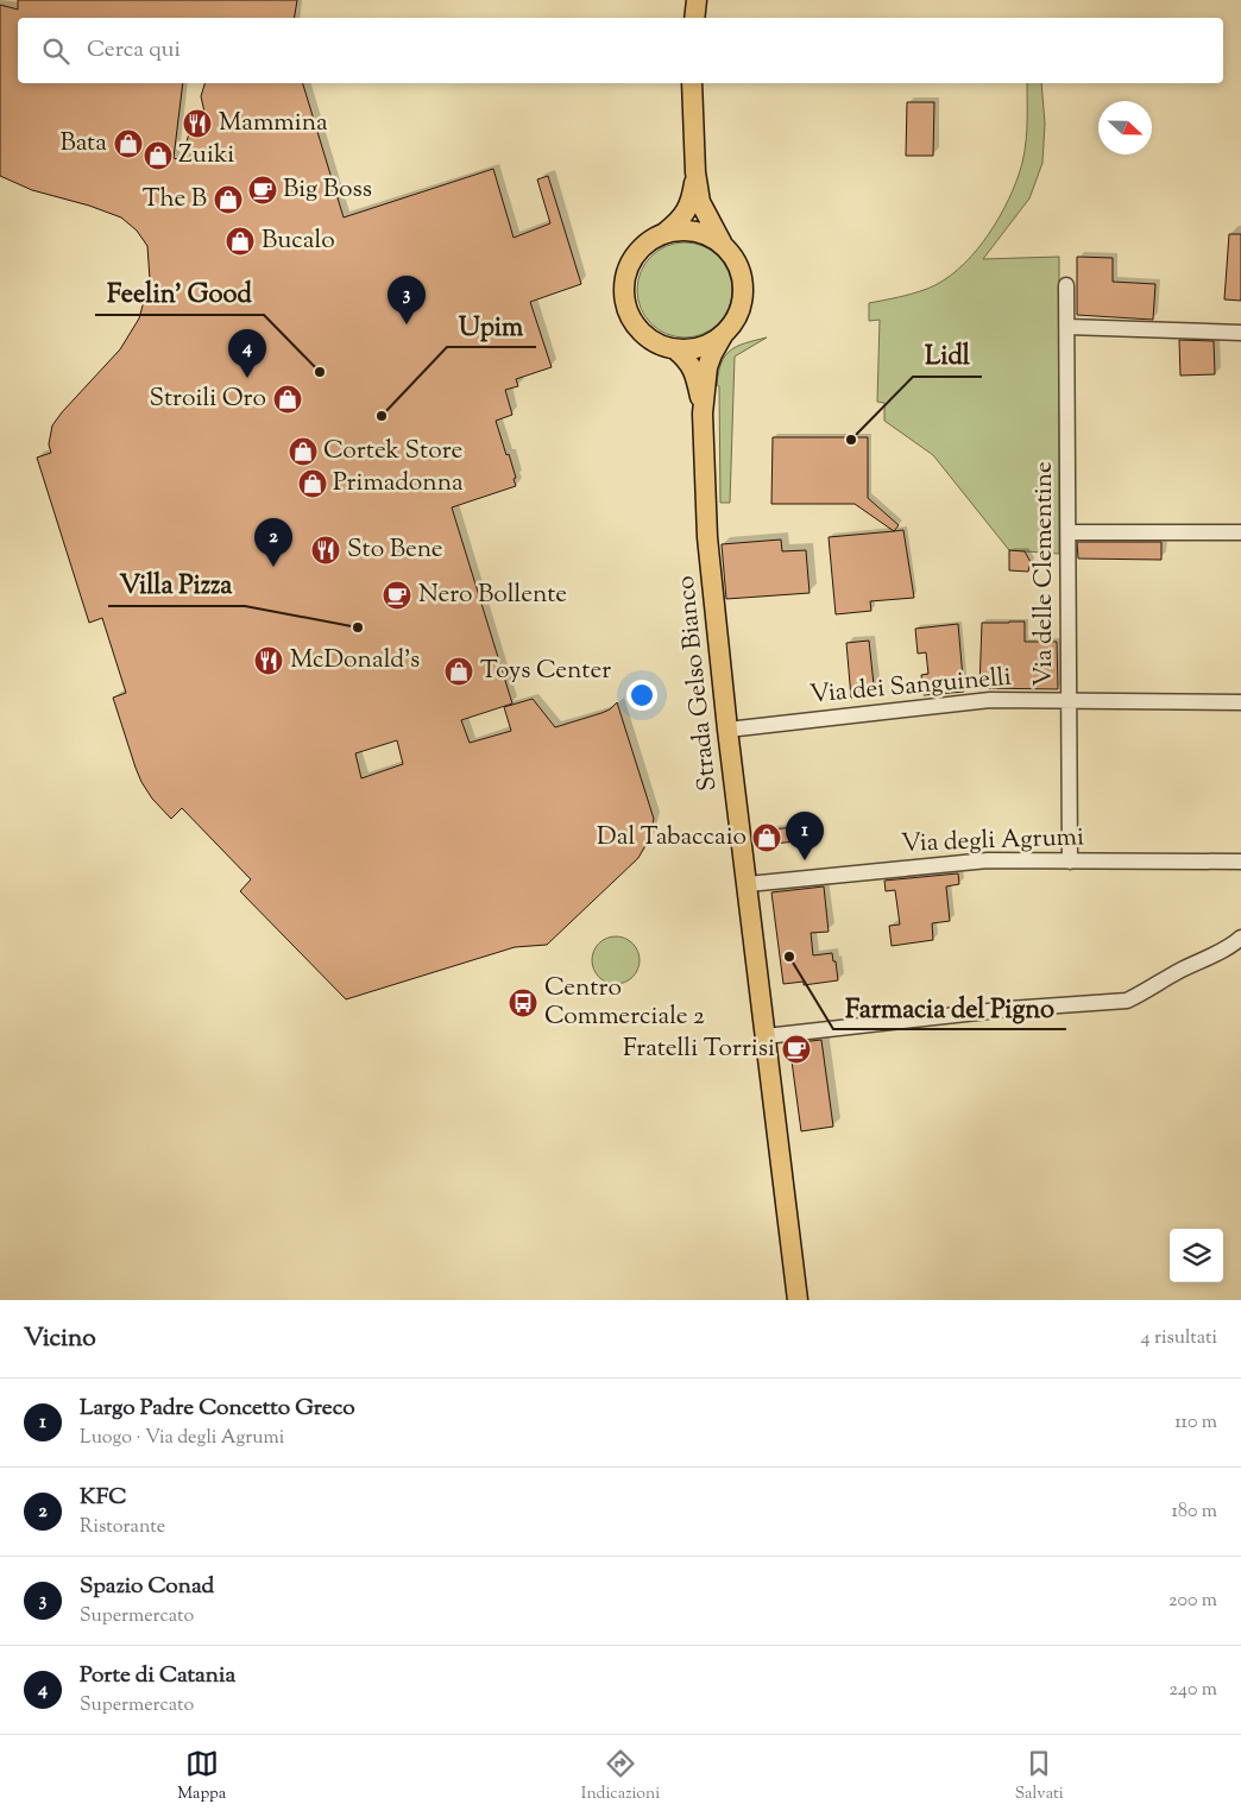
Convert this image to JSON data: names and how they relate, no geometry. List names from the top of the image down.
{
  "streets": {
    "main road": ["Strada Gelso Bianco"],
    "street": ["Via delle Clementine", "Via dei Sanguinelli", "Via degli Agrumi"]
  },
  "crossings": [
    ["Via delle Clementine", "Via dei Sanguinelli"],
    ["Via delle Clementine", "Via degli Agrumi"],
    ["Strada Gelso Bianco", "Via dei Sanguinelli"],
    ["Strada Gelso Bianco", "Via degli Agrumi"]
  ],
  "places": {
    "restaurant": ["Mammina", "Sto Bene", "McDonald's"],
    "shop": [
      "Bata",
      "Zuiki",
      "The B",
      "Bucalo",
      "Stroili Oro",
      "Cortek Store",
      "Primadonna",
      "Toys Center",
      "Dal Tabaccaio"
    ],
    "cafe": ["Big Boss", "Nero Bollente", "Fratelli Torrisi"],
    "other": [
      "Feelin' Good",
      "Upim",
      "Lidl",
      "Villa Pizza",
      "Farmacia del Pigno"
    ],
    "bus stop": ["Centro Commerciale 2"]
  },
  "north": "right",
  "page": {
    "search": "Cerca qui",
    "pins": [
      "3",
      "4",
      "2",
      "1"
    ],
    "heading": ["Vicino", "4 risultati"],
    "list": [
      {
        "mark": "1",
        "name": "Largo Padre Concetto Greco",
        "note": "Luogo · Via degli Agrumi",
        "value": "110 m"
      },
      {
        "mark": "2",
        "name": "KFC",
        "note": "Ristorante",
        "value": "180 m"
      },
      {
        "mark": "3",
        "name": "Spazio Conad",
        "note": "Supermercato",
        "value": "200 m"
      },
      {
        "mark": "4",
        "name": "Porte di Catania",
        "note": "Supermercato",
        "value": "240 m"
      }
    ],
    "nav": ["Mappa", "Indicazioni", "Salvati"]
  }
}
